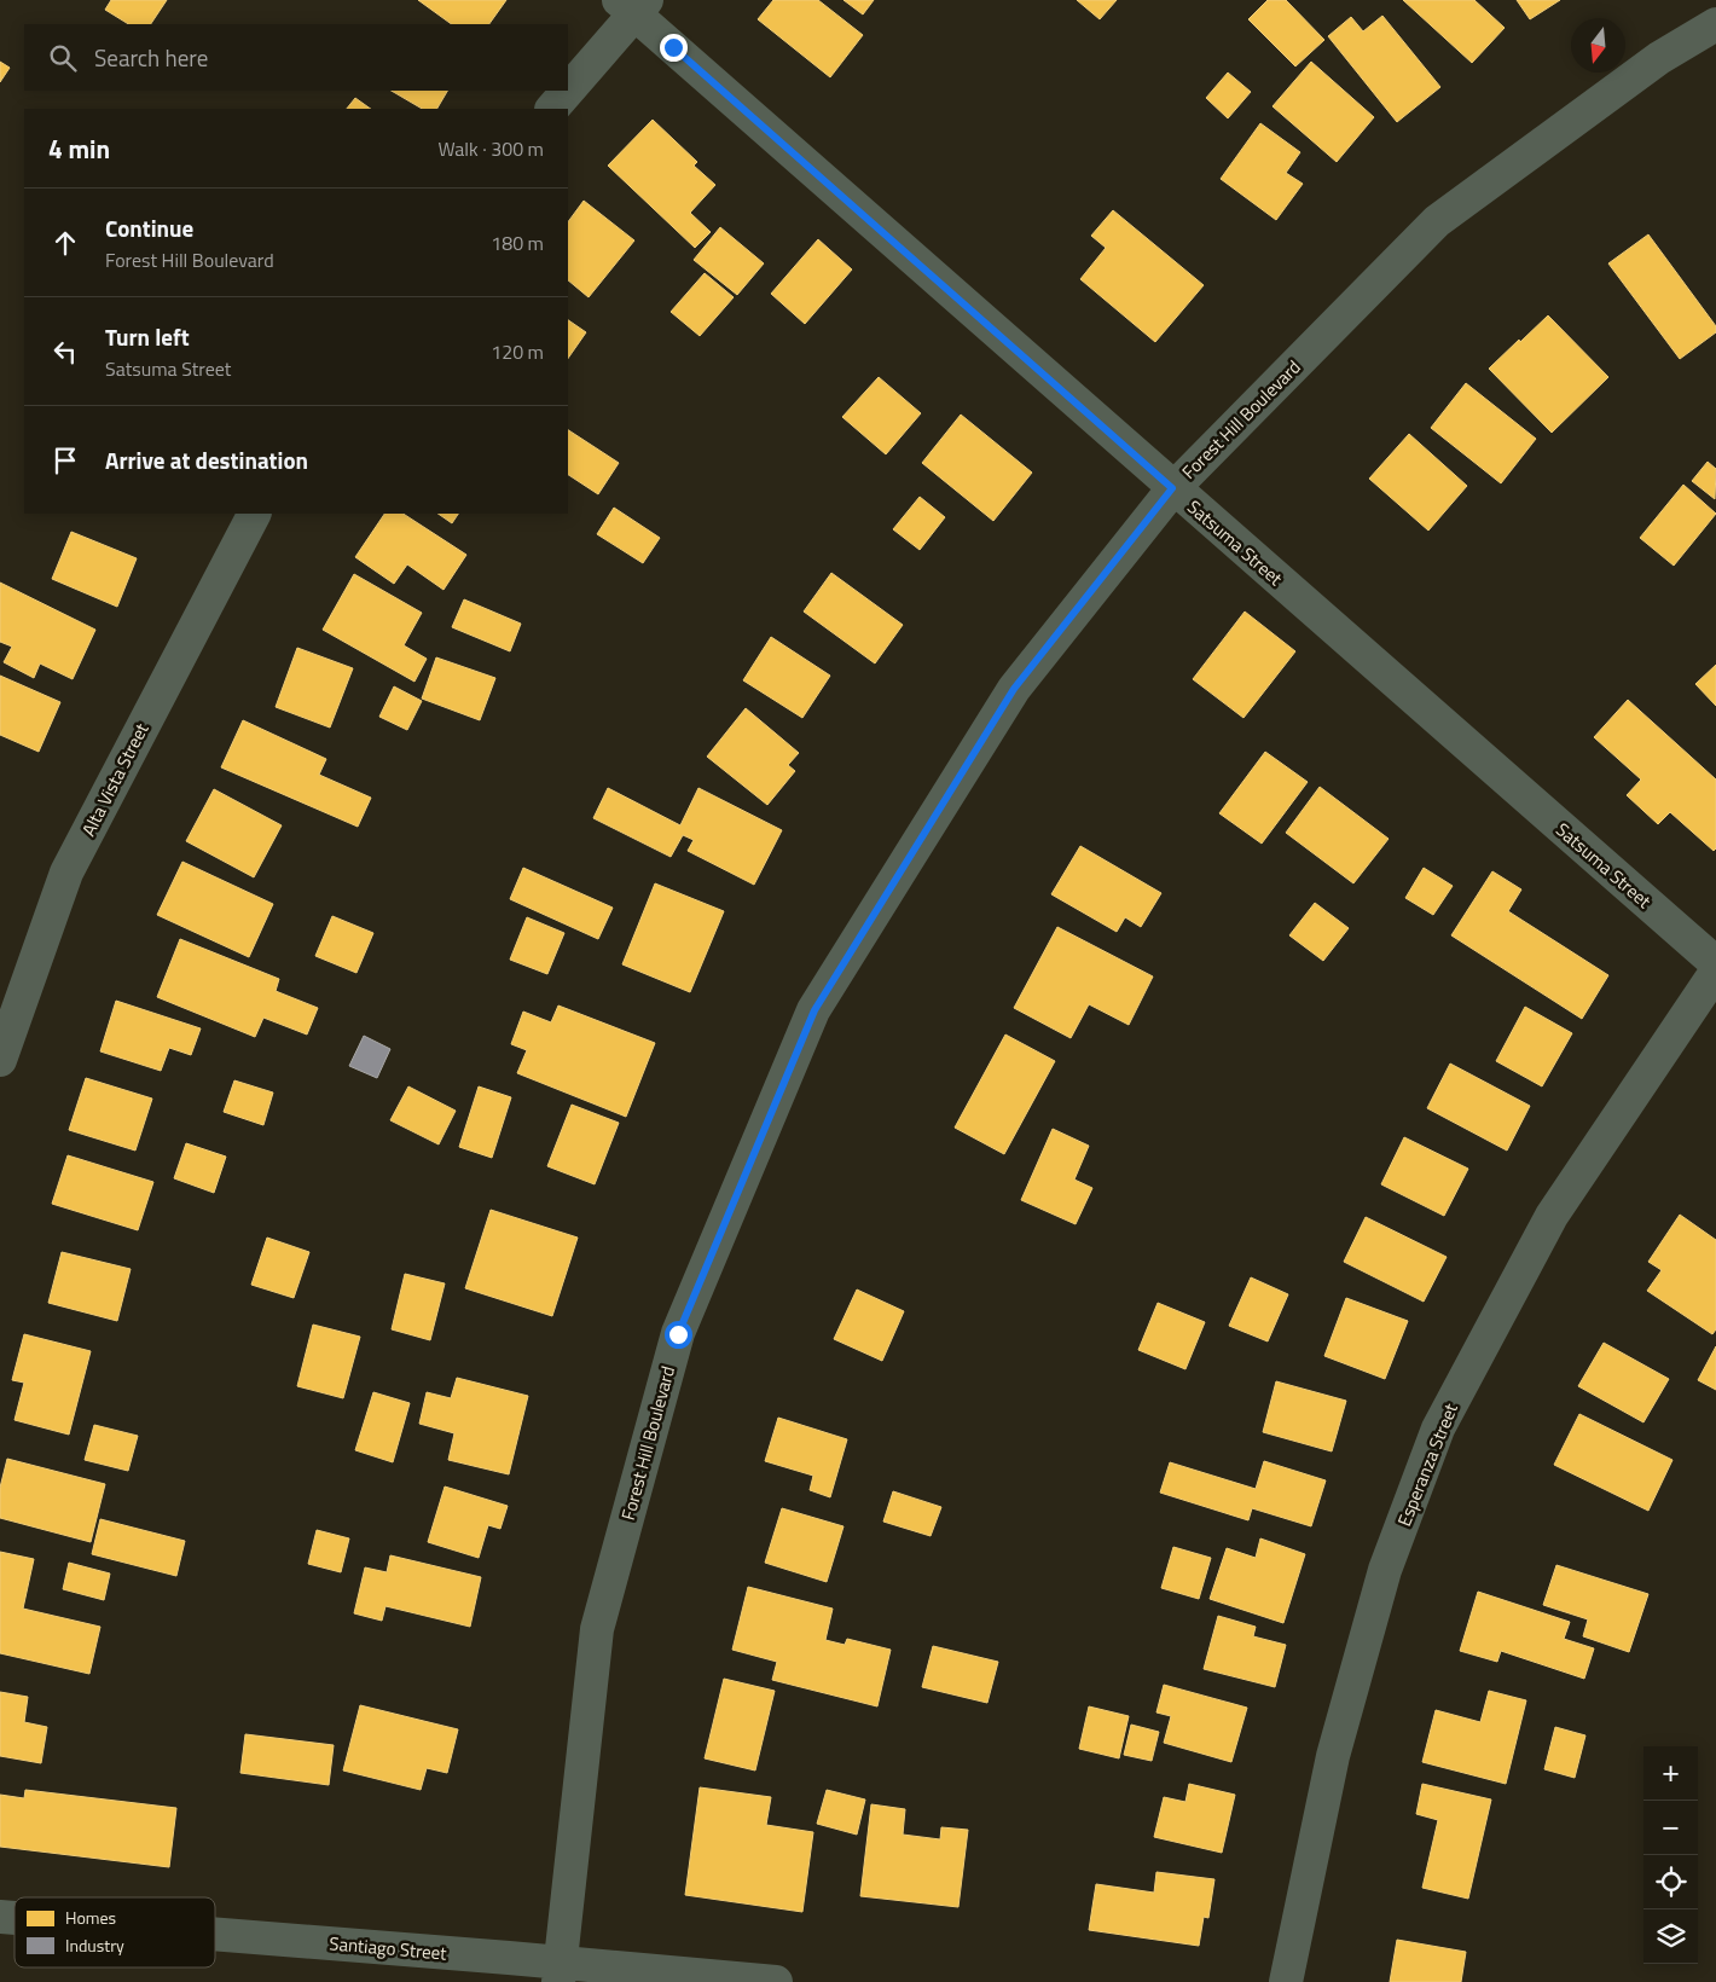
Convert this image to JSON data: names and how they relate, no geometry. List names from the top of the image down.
{
  "streets": {
    "street": [
      "Forest Hill Boulevard",
      "Satsuma Street",
      "Alta Vista Street",
      "Esperanza Street",
      "Santiago Street"
    ]
  },
  "crossings": [
    ["Forest Hill Boulevard", "Satsuma Street"],
    ["Forest Hill Boulevard", "Santiago Street"]
  ],
  "legend": ["Homes", "Industry"],
  "north": "bottom",
  "page": {
    "search": "Search here",
    "heading": ["4 min", "Walk · 300 m"],
    "list": [
      ["Continue", "Forest Hill Boulevard", "180 m"],
      ["Turn left", "Satsuma Street", "120 m"],
      "Arrive at destination"
    ],
    "map_buttons": ["+", "−"]
  }
}
